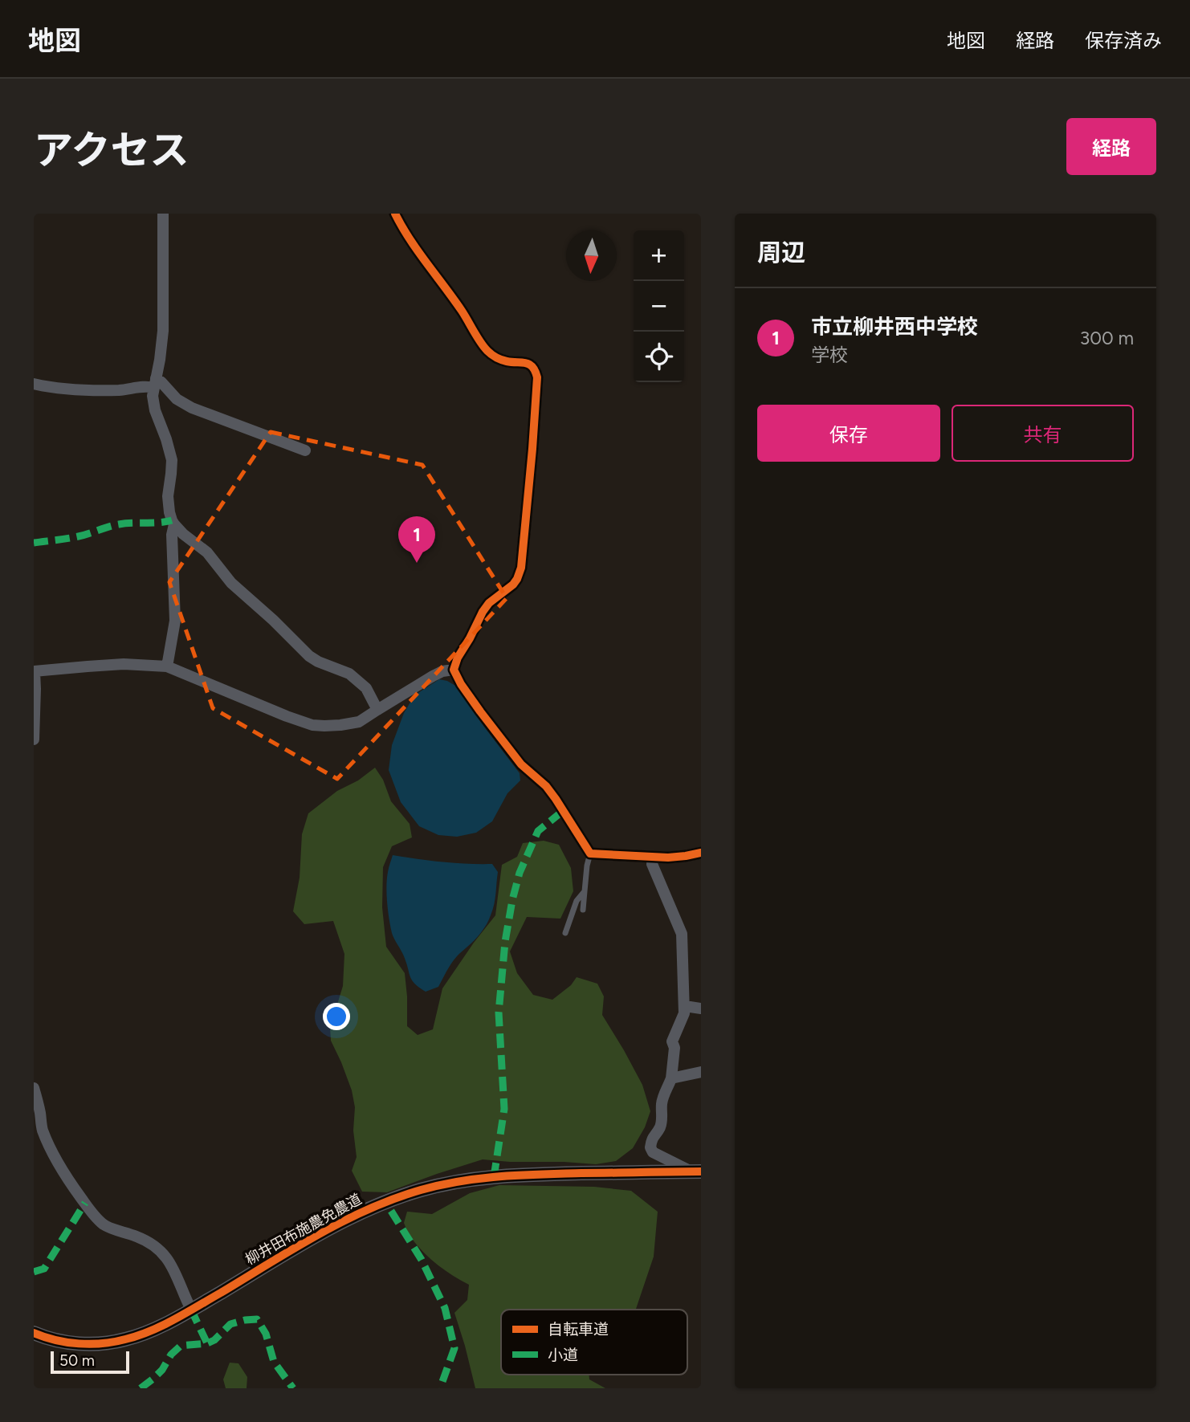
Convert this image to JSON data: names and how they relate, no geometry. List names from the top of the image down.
{
  "streets": {
    "street": ["柳井田布施農免農道"]
  },
  "legend": ["自転車道", "小道"],
  "scale_bar": "50 m",
  "north": "bottom",
  "page": {
    "header": "地図",
    "nav": ["地図", "経路", "保存済み"],
    "title": "アクセス",
    "buttons": [
      "経路",
      ["保存", "共有"]
    ],
    "heading": "周辺",
    "map_buttons": ["+", "−"],
    "list": [
      {
        "mark": "1",
        "name": "市立柳井西中学校",
        "note": "学校",
        "value": "300 m"
      }
    ],
    "pins": "1",
    "scale": "50 m"
  }
}
